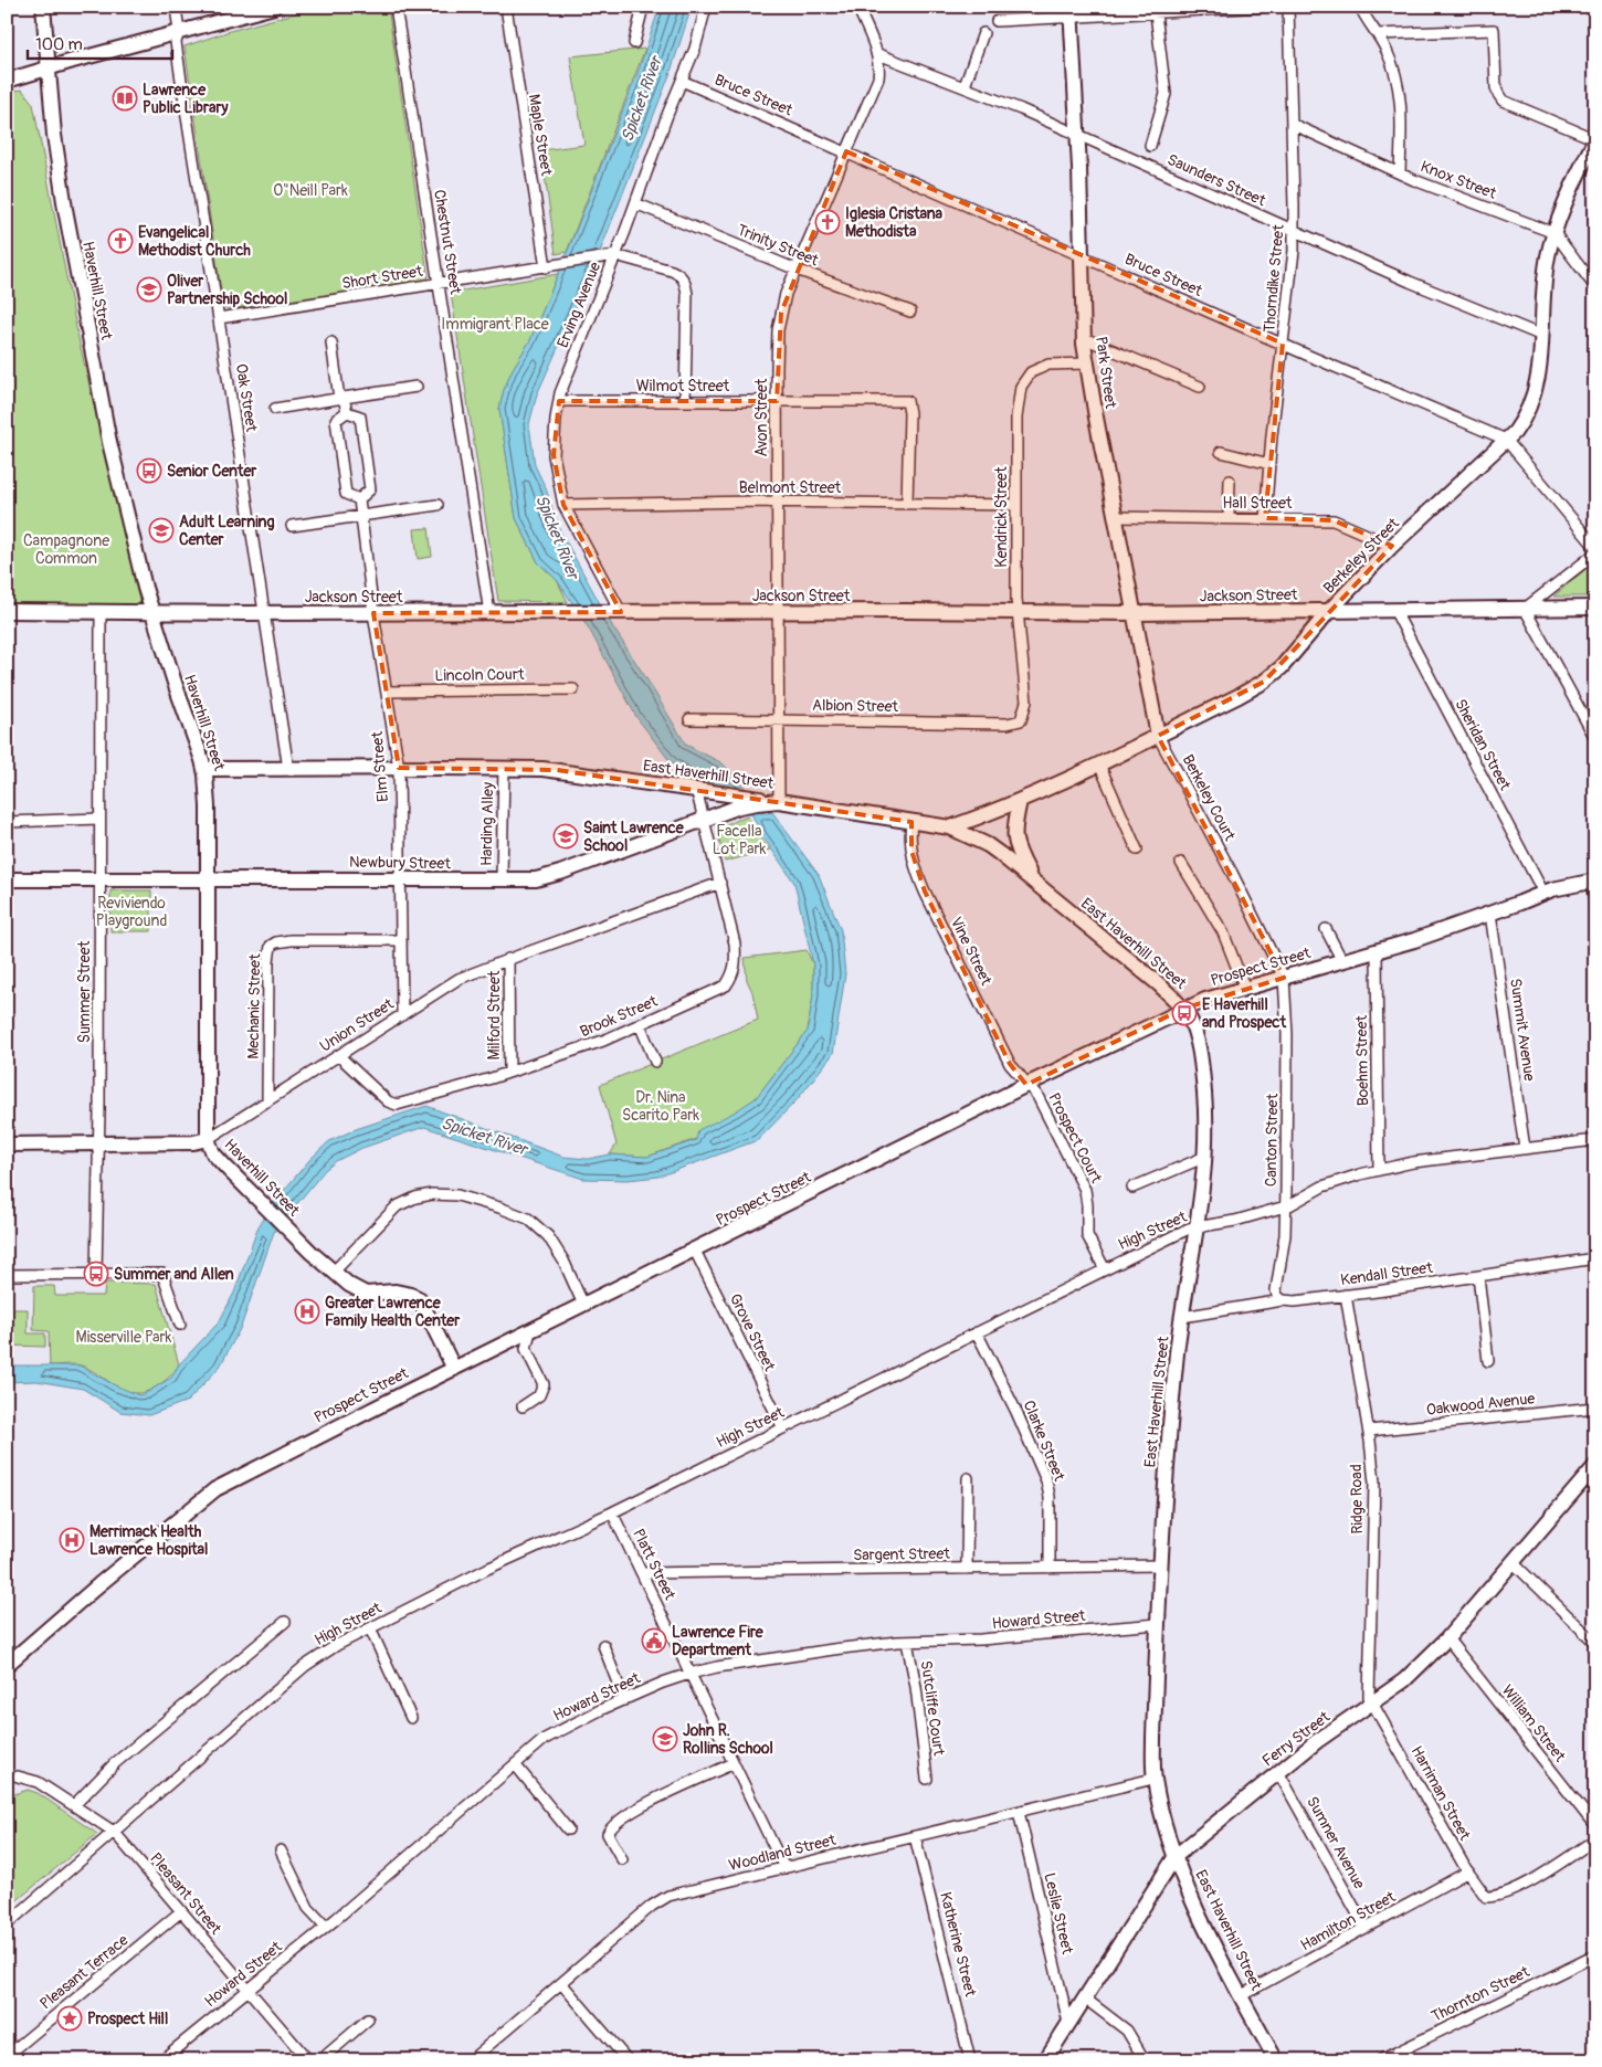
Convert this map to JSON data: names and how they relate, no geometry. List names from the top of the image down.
{
  "streets": {
    "main road": [
      "Haverhill Street",
      "Park Street",
      "Berkeley Street",
      "Jackson Street",
      "East Haverhill Street",
      "Newbury Street",
      "Prospect Street",
      "Union Street",
      "Ferry Street"
    ],
    "street": [
      "Bruce Street",
      "Maple Street",
      "Saunders Street",
      "Knox Street",
      "Chestnut Street",
      "Trinity Street",
      "Short Street",
      "Thorndike Street",
      "Erving Avenue",
      "Wilmot Street",
      "Oak Street",
      "Avon Street",
      "Belmont Street",
      "Hall Street",
      "Kendrick Street",
      "Lincoln Court",
      "Albion Street",
      "Sheridan Street",
      "Elm Street",
      "Berkeley Court",
      "Harding Alley",
      "Vine Street",
      "Summer Street",
      "Mechanic Street",
      "Milford Street",
      "Brook Street",
      "Summit Avenue",
      "Boehm Street",
      "Prospect Court",
      "Canton Street",
      "High Street",
      "Kendall Street",
      "Grove Street",
      "Oakwood Avenue",
      "Clarke Street",
      "Ridge Road",
      "Sargent Street",
      "Platt Street",
      "Howard Street",
      "Sutcliffe Court",
      "William Street",
      "Harriman Street",
      "Sumner Avenue",
      "Woodland Street",
      "Pleasant Street",
      "Leslie Street",
      "Hamilton Street",
      "Katherine Street",
      "Pleasant Terrace",
      "Thornton Street"
    ]
  },
  "crossings": [
    ["Bruce Street", "Thorndike Street"],
    ["Bruce Street", "Erving Avenue"],
    ["Bruce Street", "Park Street"],
    ["Bruce Street", "Avon Street"],
    ["Bruce Street", "Berkeley Street"],
    ["Maple Street", "Short Street"],
    ["Saunders Street", "Thorndike Street"],
    ["Saunders Street", "Park Street"],
    ["Saunders Street", "Avon Street"],
    ["Saunders Street", "Berkeley Street"],
    ["Knox Street", "Thorndike Street"],
    ["Knox Street", "Berkeley Street"],
    ["Chestnut Street", "Short Street"],
    ["Chestnut Street", "Jackson Street"],
    ["Trinity Street", "Erving Avenue"],
    ["Trinity Street", "Avon Street"],
    ["Short Street", "Erving Avenue"],
    ["Short Street", "Oak Street"],
    ["Thorndike Street", "Hall Street"],
    ["Haverhill Street", "Jackson Street"],
    ["Haverhill Street", "East Haverhill Street"],
    ["Haverhill Street", "Newbury Street"],
    ["Haverhill Street", "Prospect Street"],
    ["Haverhill Street", "Union Street"],
    ["Erving Avenue", "Wilmot Street"],
    ["Erving Avenue", "Belmont Street"],
    ["Erving Avenue", "Jackson Street"],
    ["Park Street", "Hall Street"],
    ["Park Street", "Kendrick Street"],
    ["Park Street", "Berkeley Street"],
    ["Park Street", "Jackson Street"],
    ["Park Street", "Berkeley Court"],
    ["Wilmot Street", "Avon Street"],
    ["Wilmot Street", "Belmont Street"],
    ["Oak Street", "Jackson Street"],
    ["Oak Street", "East Haverhill Street"],
    ["Avon Street", "Belmont Street"],
    ["Avon Street", "Jackson Street"],
    ["Avon Street", "Albion Street"],
    ["Avon Street", "East Haverhill Street"],
    ["Avon Street", "Newbury Street"],
    ["Belmont Street", "Kendrick Street"],
    ["Hall Street", "Berkeley Street"],
    ["Kendrick Street", "Jackson Street"],
    ["Kendrick Street", "Albion Street"],
    ["Berkeley Street", "Jackson Street"],
    ["Berkeley Street", "East Haverhill Street"],
    ["Berkeley Street", "Berkeley Court"],
    ["Jackson Street", "Sheridan Street"],
    ["Jackson Street", "Elm Street"],
    ["Jackson Street", "Summer Street"],
    ["Lincoln Court", "Elm Street"],
    ["Sheridan Street", "Prospect Street"],
    ["Elm Street", "East Haverhill Street"],
    ["Elm Street", "Newbury Street"],
    ["Elm Street", "Mechanic Street"],
    ["Elm Street", "Union Street"],
    ["East Haverhill Street", "Harding Alley"],
    ["East Haverhill Street", "Newbury Street"],
    ["East Haverhill Street", "Vine Street"],
    ["East Haverhill Street", "Prospect Street"],
    ["East Haverhill Street", "Brook Street"],
    ["East Haverhill Street", "High Street"],
    ["East Haverhill Street", "Kendall Street"],
    ["East Haverhill Street", "Sargent Street"],
    ["East Haverhill Street", "Howard Street"],
    ["East Haverhill Street", "Ferry Street"],
    ["East Haverhill Street", "Woodland Street"],
    ["East Haverhill Street", "Hamilton Street"],
    ["Berkeley Court", "Prospect Street"],
    ["Berkeley Court", "Canton Street"],
    ["Harding Alley", "Newbury Street"],
    ["Newbury Street", "Summer Street"],
    ["Newbury Street", "Brook Street"],
    ["Vine Street", "Prospect Street"],
    ["Vine Street", "Prospect Court"],
    ["Prospect Street", "Summit Avenue"],
    ["Prospect Street", "Boehm Street"],
    ["Prospect Street", "Prospect Court"],
    ["Prospect Street", "Canton Street"],
    ["Prospect Street", "Grove Street"],
    ["Summer Street", "Union Street"],
    ["Mechanic Street", "Union Street"],
    ["Milford Street", "Brook Street"],
    ["Milford Street", "Union Street"],
    ["Brook Street", "Union Street"],
    ["Summit Avenue", "High Street"],
    ["Boehm Street", "High Street"],
    ["Prospect Court", "High Street"],
    ["Canton Street", "High Street"],
    ["Canton Street", "Kendall Street"],
    ["High Street", "Grove Street"],
    ["High Street", "Clarke Street"],
    ["High Street", "Platt Street"],
    ["High Street", "Pleasant Street"],
    ["Kendall Street", "Ridge Road"],
    ["Oakwood Avenue", "Ridge Road"],
    ["Clarke Street", "Sargent Street"],
    ["Ridge Road", "Ferry Street"],
    ["Ridge Road", "Harriman Street"],
    ["Sargent Street", "Platt Street"],
    ["Platt Street", "Howard Street"],
    ["Platt Street", "Woodland Street"],
    ["Howard Street", "Sutcliffe Court"],
    ["Howard Street", "Pleasant Street"],
    ["William Street", "Ferry Street"],
    ["Ferry Street", "Harriman Street"],
    ["Ferry Street", "Sumner Avenue"],
    ["Ferry Street", "Leslie Street"],
    ["Harriman Street", "Hamilton Street"],
    ["Sumner Avenue", "Hamilton Street"],
    ["Woodland Street", "Leslie Street"],
    ["Woodland Street", "Katherine Street"],
    ["Pleasant Street", "Pleasant Terrace"]
  ],
  "water": ["Spicket River"],
  "parks": [
    "O\"Neill Park",
    "Immigrant Place",
    "Campagnone Common",
    "Facella Lot Park",
    "Reviviendo Playground",
    "Dr. Nina Scarito Park",
    "Misserville Park"
  ],
  "places": {
    "library": ["Lawrence Public Library"],
    "church": ["Iglesia Cristana Methodista", "Evangelical Methodist Church"],
    "school or university": [
      "Oliver Partnership School",
      "Adult Learning Center",
      "Saint Lawrence School",
      "John R. Rollins School"
    ],
    "bus stop": ["Senior Center", "E Haverhill and Prospect", "Summer and Allen"],
    "hospital": ["Greater Lawrence Family Health Center", "Merrimack Health Lawrence Hospital"],
    "public building": ["Lawrence Fire Department"],
    "place": ["Prospect Hill"]
  },
  "scale_bar": "100 m"
}
